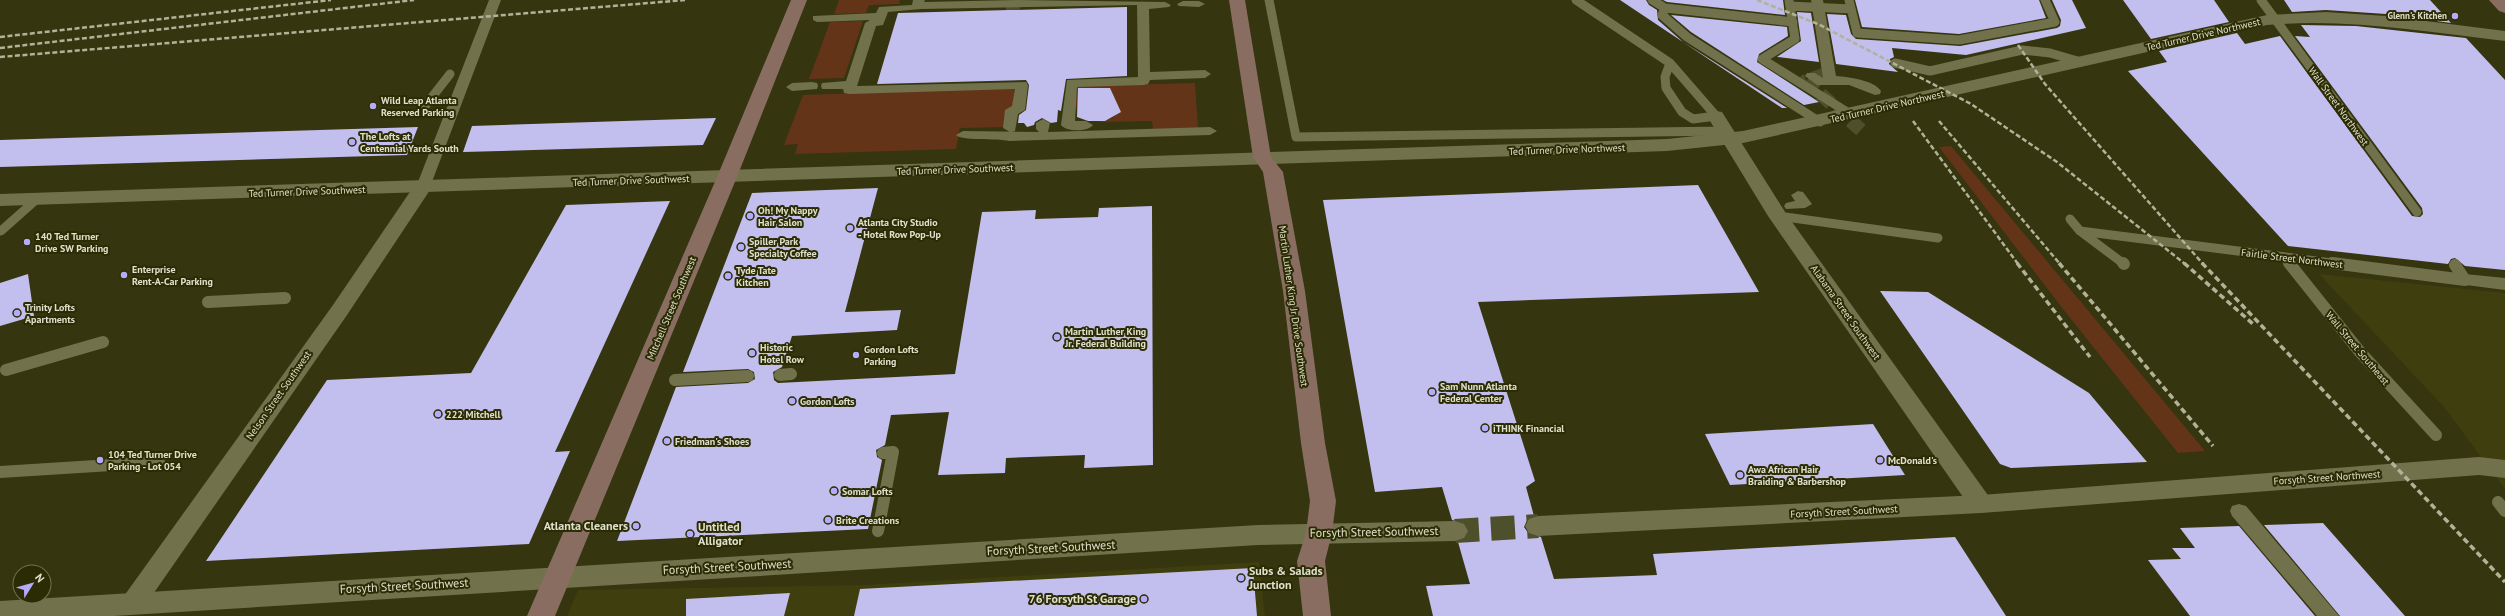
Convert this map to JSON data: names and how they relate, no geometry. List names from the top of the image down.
{
  "streets": {
    "main road": ["Martin Luther King Jr Drive Southwest", "Mitchell Street Southwest"],
    "street": [
      "Ted Turner Drive Northwest",
      "Ted Turner Drive Southwest",
      "Fairlie Street Northwest",
      "Alabama Street Southwest",
      "Nelson Street Southwest",
      "Forsyth Street Northwest",
      "Forsyth Street Southwest"
    ],
    "lane": ["Wall Street Northwest", "Wall Street Southeast"]
  },
  "crossings": [
    ["Ted Turner Drive Northwest", "Ted Turner Drive Southwest"],
    ["Ted Turner Drive Northwest", "Martin Luther King Jr Drive Southwest"],
    ["Ted Turner Drive Southwest", "Martin Luther King Jr Drive Southwest"],
    ["Ted Turner Drive Southwest", "Mitchell Street Southwest"],
    ["Ted Turner Drive Southwest", "Nelson Street Southwest"],
    ["Fairlie Street Northwest", "Wall Street Southeast"],
    ["Martin Luther King Jr Drive Southwest", "Forsyth Street Southwest"],
    ["Mitchell Street Southwest", "Forsyth Street Southwest"],
    ["Alabama Street Southwest", "Forsyth Street Southwest"],
    ["Nelson Street Southwest", "Forsyth Street Southwest"],
    ["Forsyth Street Northwest", "Forsyth Street Southwest"]
  ],
  "places": [
    "Glenn's Kitchen",
    "Wild Leap Atlanta Reserved Parking",
    "The Lofts at Centennial Yards South",
    "Oh! My Nappy Hair Salon",
    "Atlanta City Studio - Hotel Row Pop-Up",
    "140 Ted Turner Drive SW Parking",
    "Spiller Park Specialty Coffee",
    "Enterprise Rent-A-Car Parking",
    "Tyde Tate Kitchen",
    "Trinity Lofts Apartments",
    "Martin Luther King Jr. Federal Building",
    "Historic Hotel Row",
    "Gordon Lofts Parking",
    "Sam Nunn Atlanta Federal Center",
    "Gordon Lofts",
    "222 Mitchell",
    "iTHINK Financial",
    "Friedman's Shoes",
    "104 Ted Turner Drive Parking - Lot 054",
    "McDonald's",
    "Awa African Hair Braiding & Barbershop",
    "Somar Lofts",
    "Brite Creations",
    "Atlanta Cleaners",
    "Untitled Alligator",
    "Subs & Salads Junction",
    "76 Forsyth St Garage"
  ],
  "north": "top right"
}
